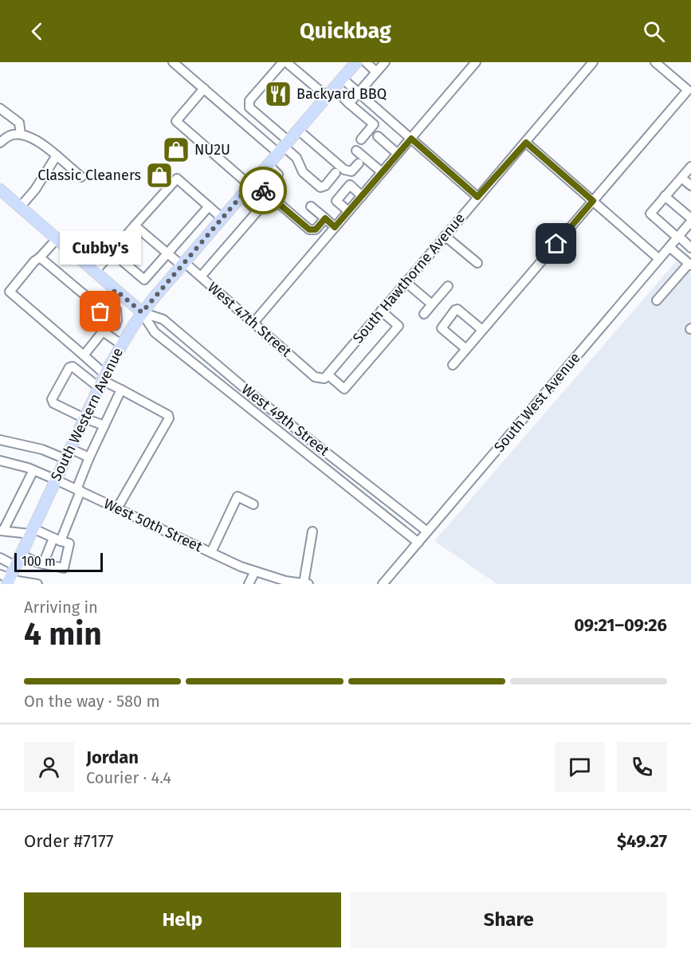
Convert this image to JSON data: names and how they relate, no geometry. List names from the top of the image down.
{
  "streets": {
    "main road": ["South Western Avenue", "West 49th Street"],
    "street": [
      "South Hawthorne Avenue",
      "West 47th Street",
      "South West Avenue",
      "West 50th Street"
    ]
  },
  "crossings": [
    ["South Hawthorne Avenue", "West 47th Street"],
    ["West 47th Street", "South Western Avenue"],
    ["South West Avenue", "West 49th Street"],
    ["South Western Avenue", "West 49th Street"],
    ["South Western Avenue", "West 50th Street"]
  ],
  "places": {
    "restaurant": ["Backyard BBQ"],
    "shop": ["NU2U", "Classic Cleaners"],
    "other": ["Cubby's"]
  },
  "scale_bar": "100 m",
  "page": {
    "header": "Quickbag",
    "bubble": "Cubby's",
    "scale": "100 m",
    "heading": ["4 min", "Arriving in", "09:21–09:26"],
    "panel": [
      "Jordan",
      "Courier · 4.4",
      "Order #7177",
      "$49.27"
    ],
    "bar": "On the way · 580 m",
    "buttons": ["Help", "Share"]
  }
}
